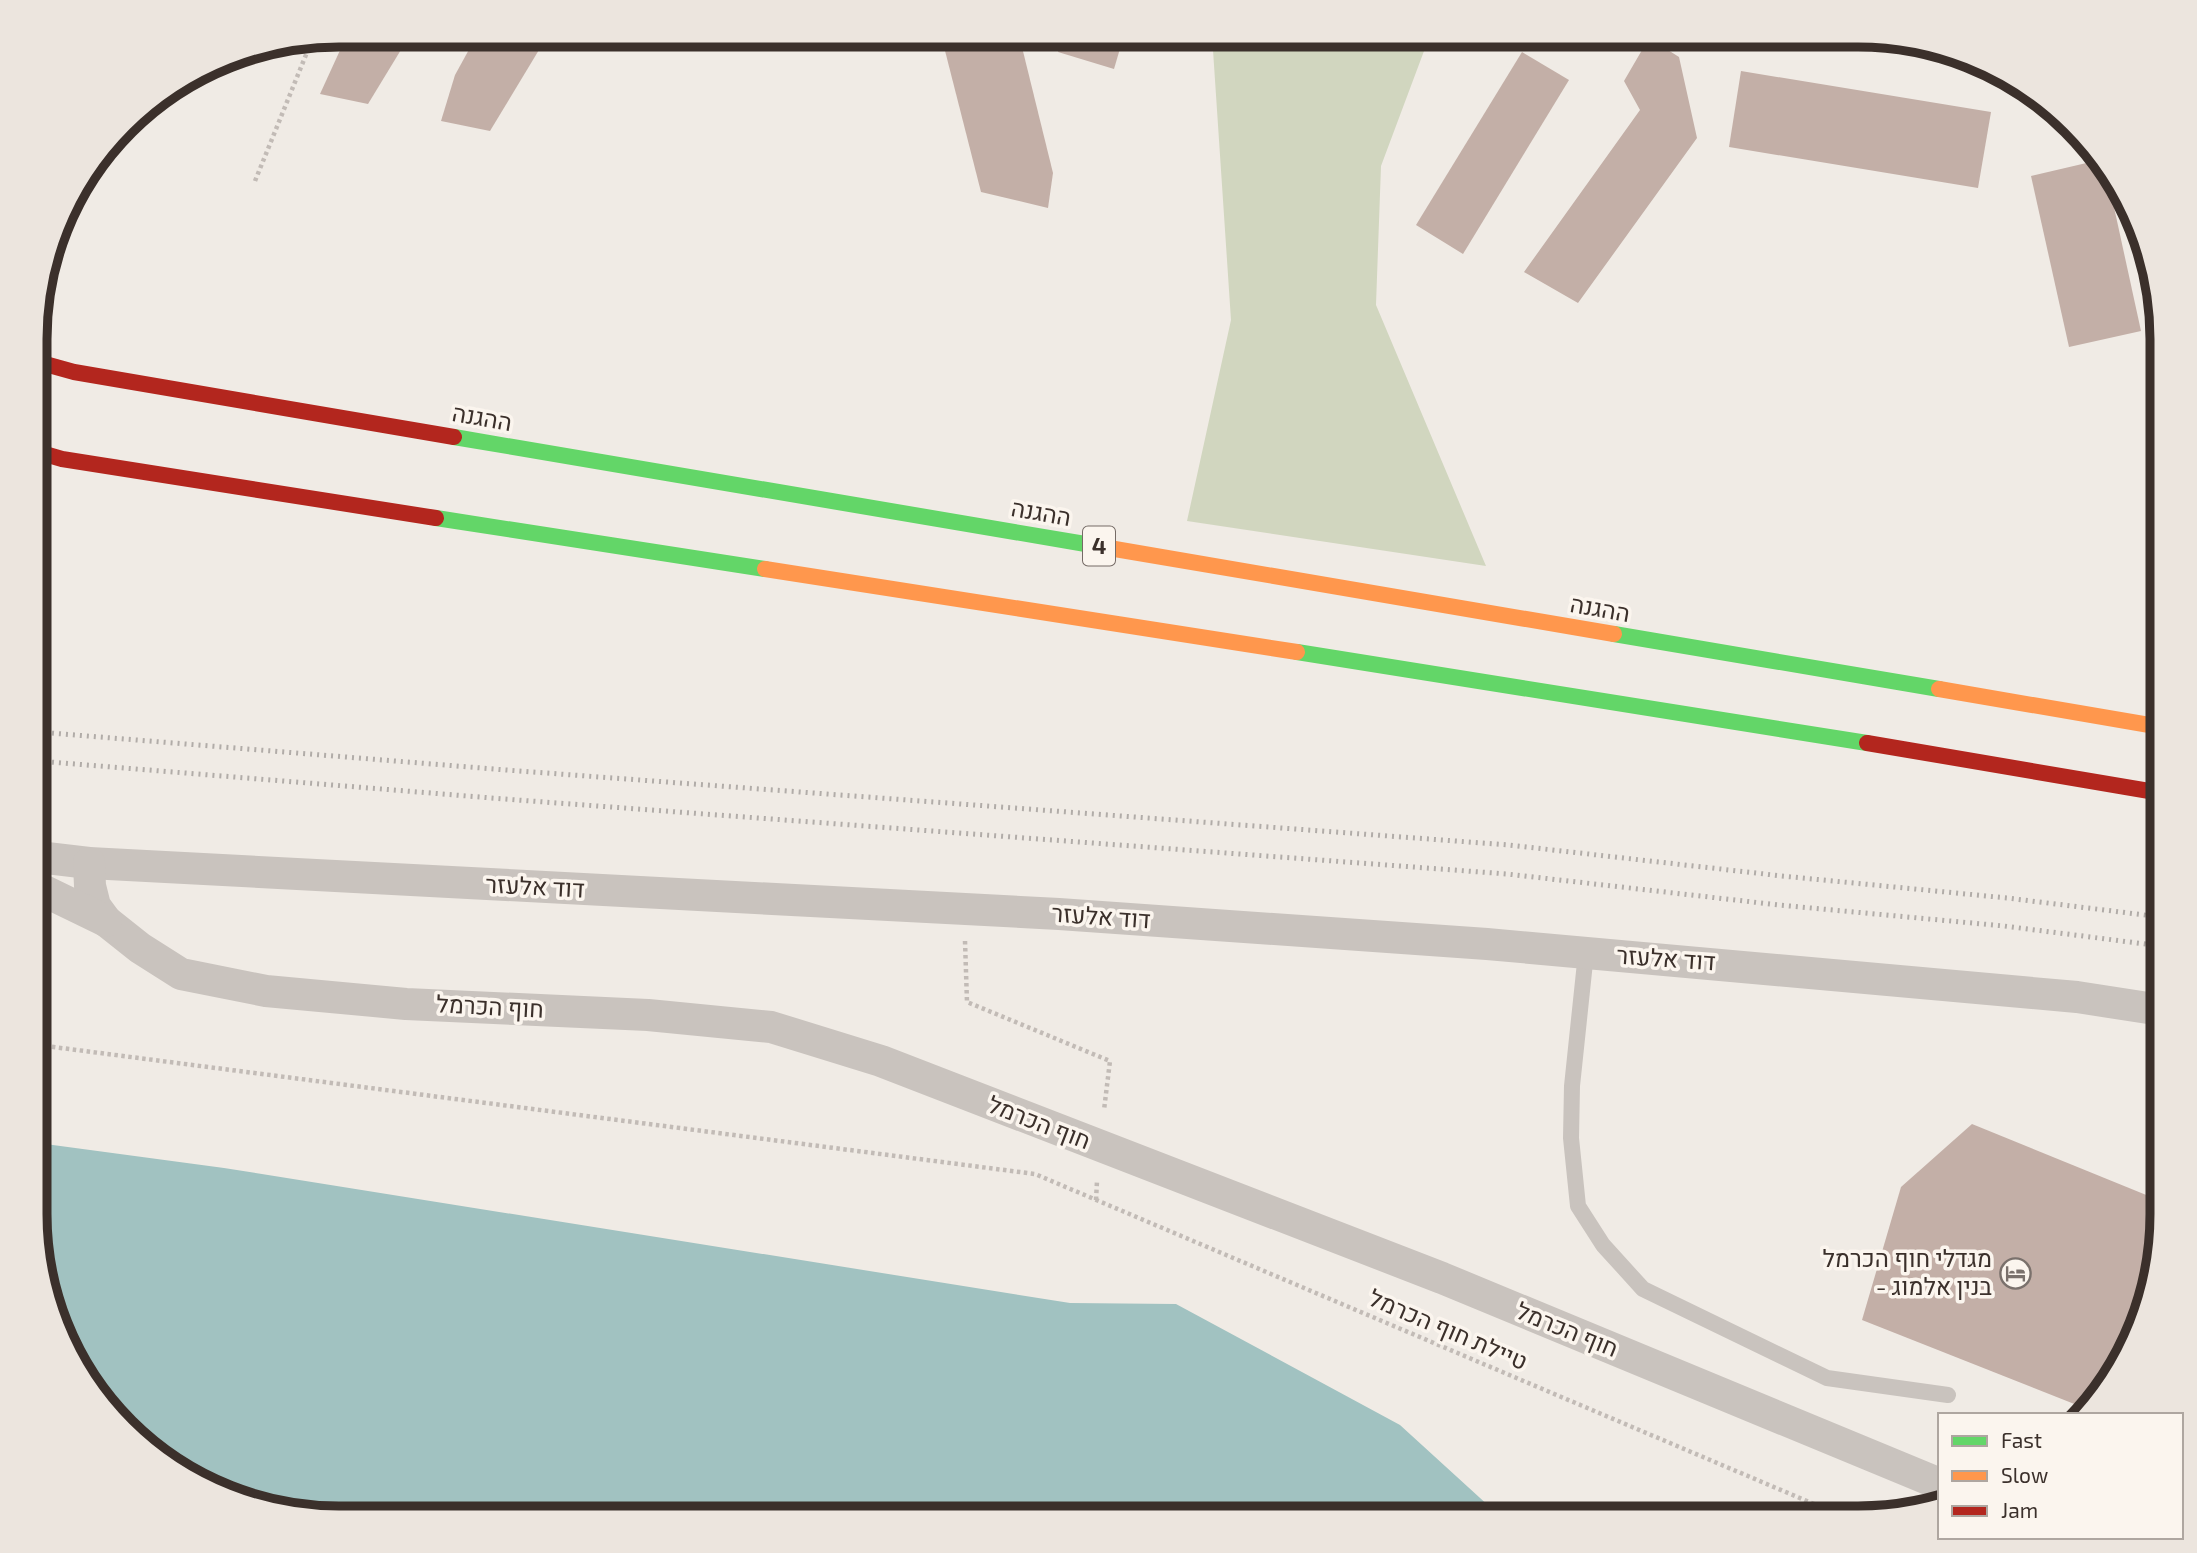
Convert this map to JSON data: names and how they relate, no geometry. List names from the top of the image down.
{
  "streets": {
    "highway": ["ההגנה", "4"],
    "street": ["דוד אלעזר", "חוף הכרמל"],
    "path": ["טיילת חוף הכרמל"]
  },
  "crossings": [
    ["דוד אלעזר", "חוף הכרמל"]
  ],
  "places": {
    "hotel": ["מגדלי חוף הכרמל - בנין אלמוג"]
  },
  "legend": ["Fast", "Slow", "Jam"]
}
